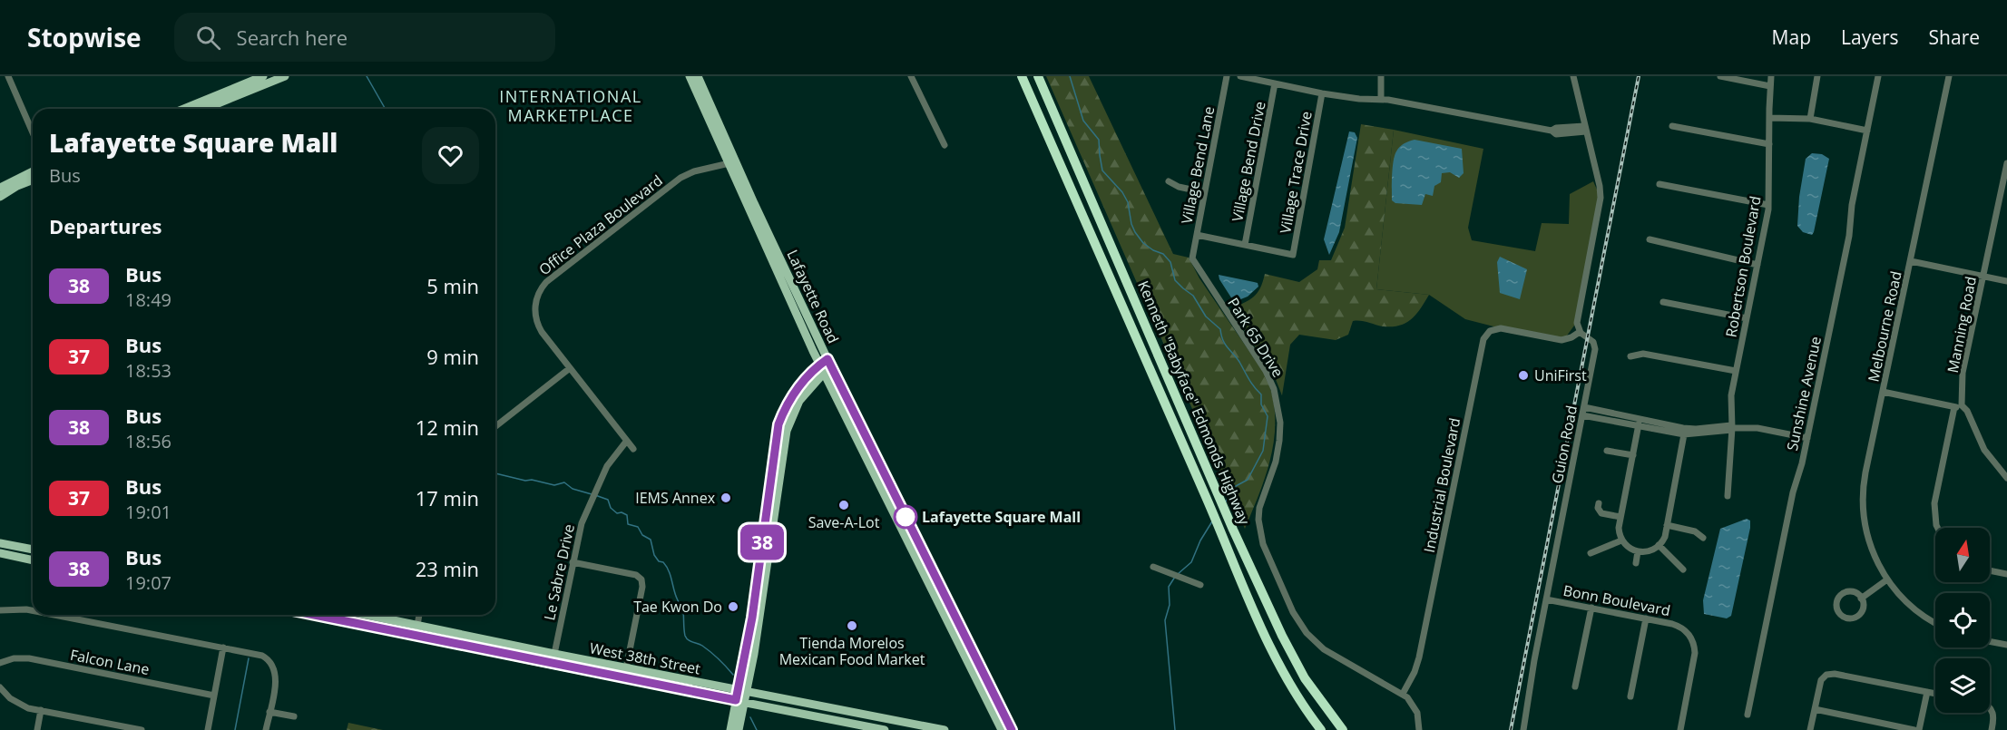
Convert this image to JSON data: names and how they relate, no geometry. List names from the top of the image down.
{
  "streets": {
    "highway": ["Kenneth \"Babyface\" Edmonds Highway"],
    "main road": ["Lafayette Road", "West 38th Street"],
    "street": [
      "Village Bend Drive",
      "Village Bend Lane",
      "Village Trace Drive",
      "Office Plaza Boulevard",
      "Robertson Boulevard",
      "Manning Road",
      "Melbourne Road",
      "Park 65 Drive",
      "Sunshine Avenue",
      "Guion Road",
      "Industrial Boulevard",
      "Le Sabre Drive",
      "Bonn Boulevard",
      "Falcon Lane"
    ]
  },
  "crossings": [
    ["Village Bend Drive", "Village Trace Drive"],
    ["Village Bend Lane", "Park 65 Drive"],
    ["Office Plaza Boulevard", "Lafayette Road"],
    ["Office Plaza Boulevard", "Le Sabre Drive"],
    ["Park 65 Drive", "Industrial Boulevard"],
    ["Guion Road", "Industrial Boulevard"],
    ["Guion Road", "Bonn Boulevard"],
    ["Le Sabre Drive", "West 38th Street"]
  ],
  "districts": ["INTERNATIONAL MARKETPLACE"],
  "places": [
    "UniFirst",
    "IEMS Annex",
    "Save-A-Lot",
    "Lafayette Square Mall",
    "Tae Kwon Do",
    "Tienda Morelos Mexican Food Market"
  ],
  "lines": ["bus line 38"],
  "north": "top",
  "page": {
    "header": "Stopwise",
    "search": "Search here",
    "nav": ["Map", "Layers", "Share"],
    "on_map": "38",
    "heading": [
      ["Lafayette Square Mall", "Bus"],
      "Departures"
    ],
    "list": [
      {
        "mark": "38",
        "name": "Bus",
        "note": "18:49",
        "value": "5 min"
      },
      {
        "mark": "37",
        "name": "Bus",
        "note": "18:53",
        "value": "9 min"
      },
      {
        "mark": "38",
        "name": "Bus",
        "note": "18:56",
        "value": "12 min"
      },
      {
        "mark": "37",
        "name": "Bus",
        "note": "19:01",
        "value": "17 min"
      },
      {
        "mark": "38",
        "name": "Bus",
        "note": "19:07",
        "value": "23 min"
      }
    ]
  }
}
